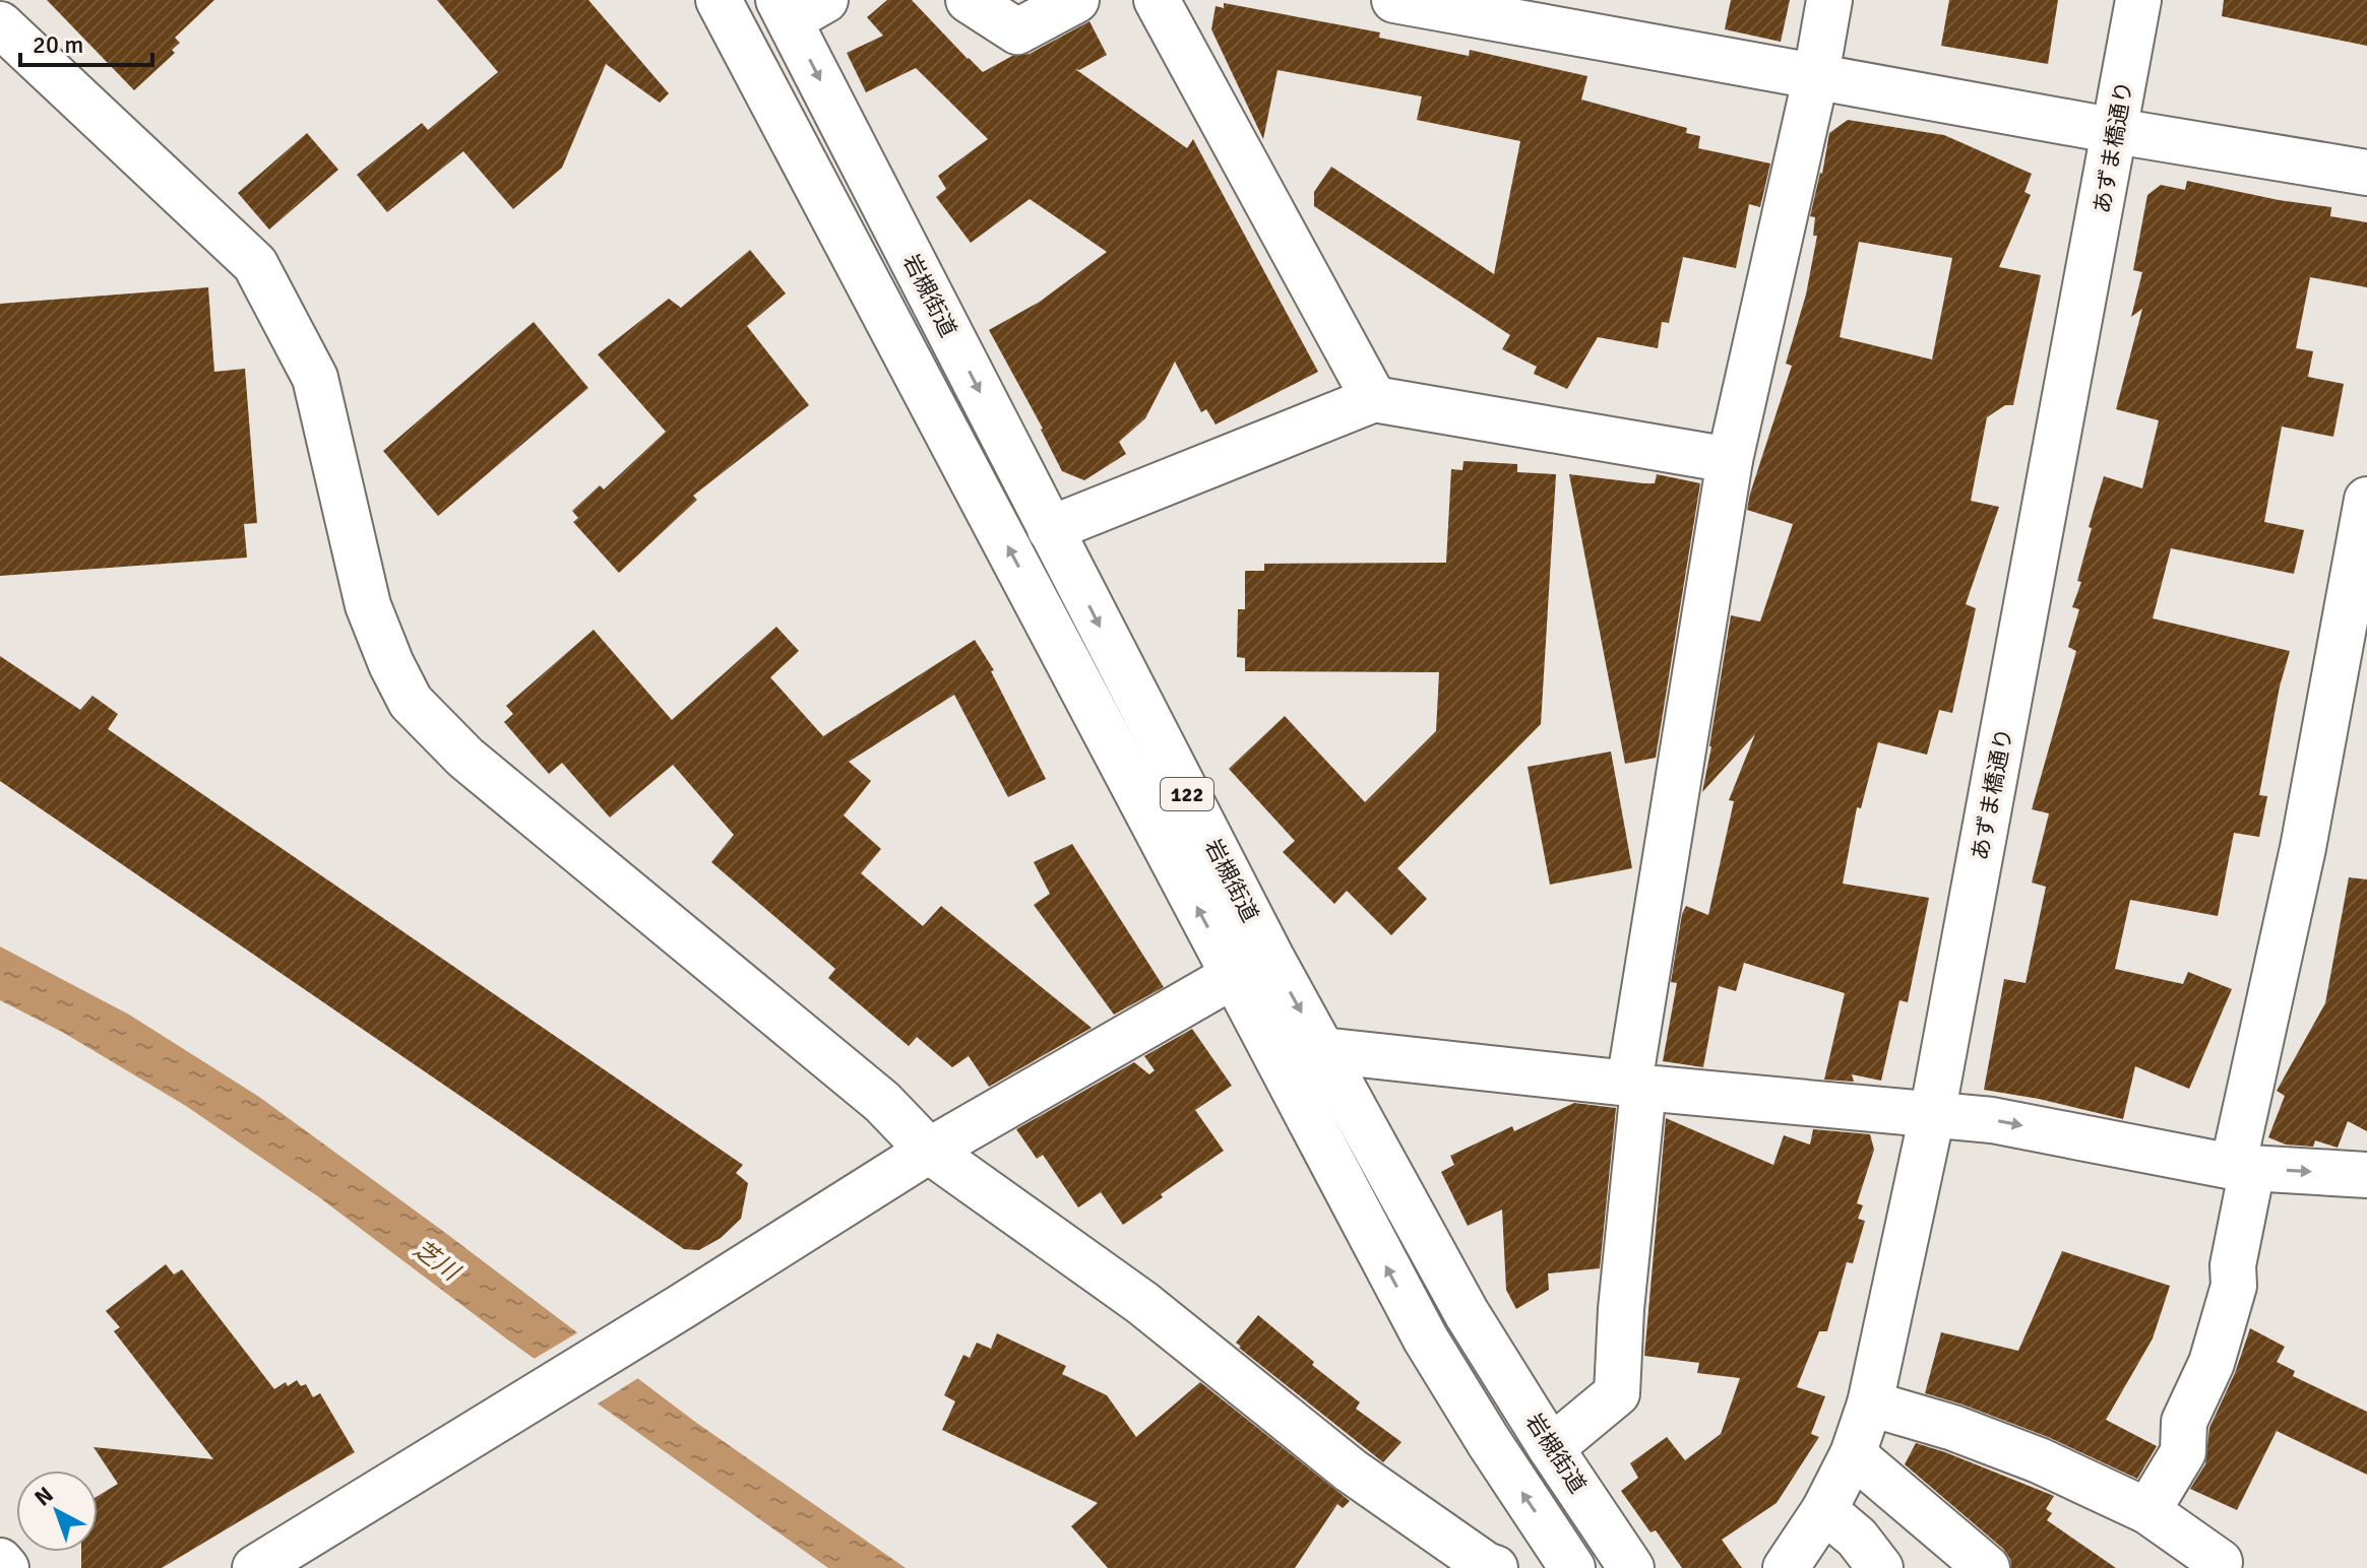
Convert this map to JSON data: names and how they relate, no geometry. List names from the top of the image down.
{
  "streets": {
    "main road": ["あずま橋通り", "岩槻街道", "122"]
  },
  "water": ["芝川"],
  "scale_bar": "20 m",
  "north": "top left"
}
